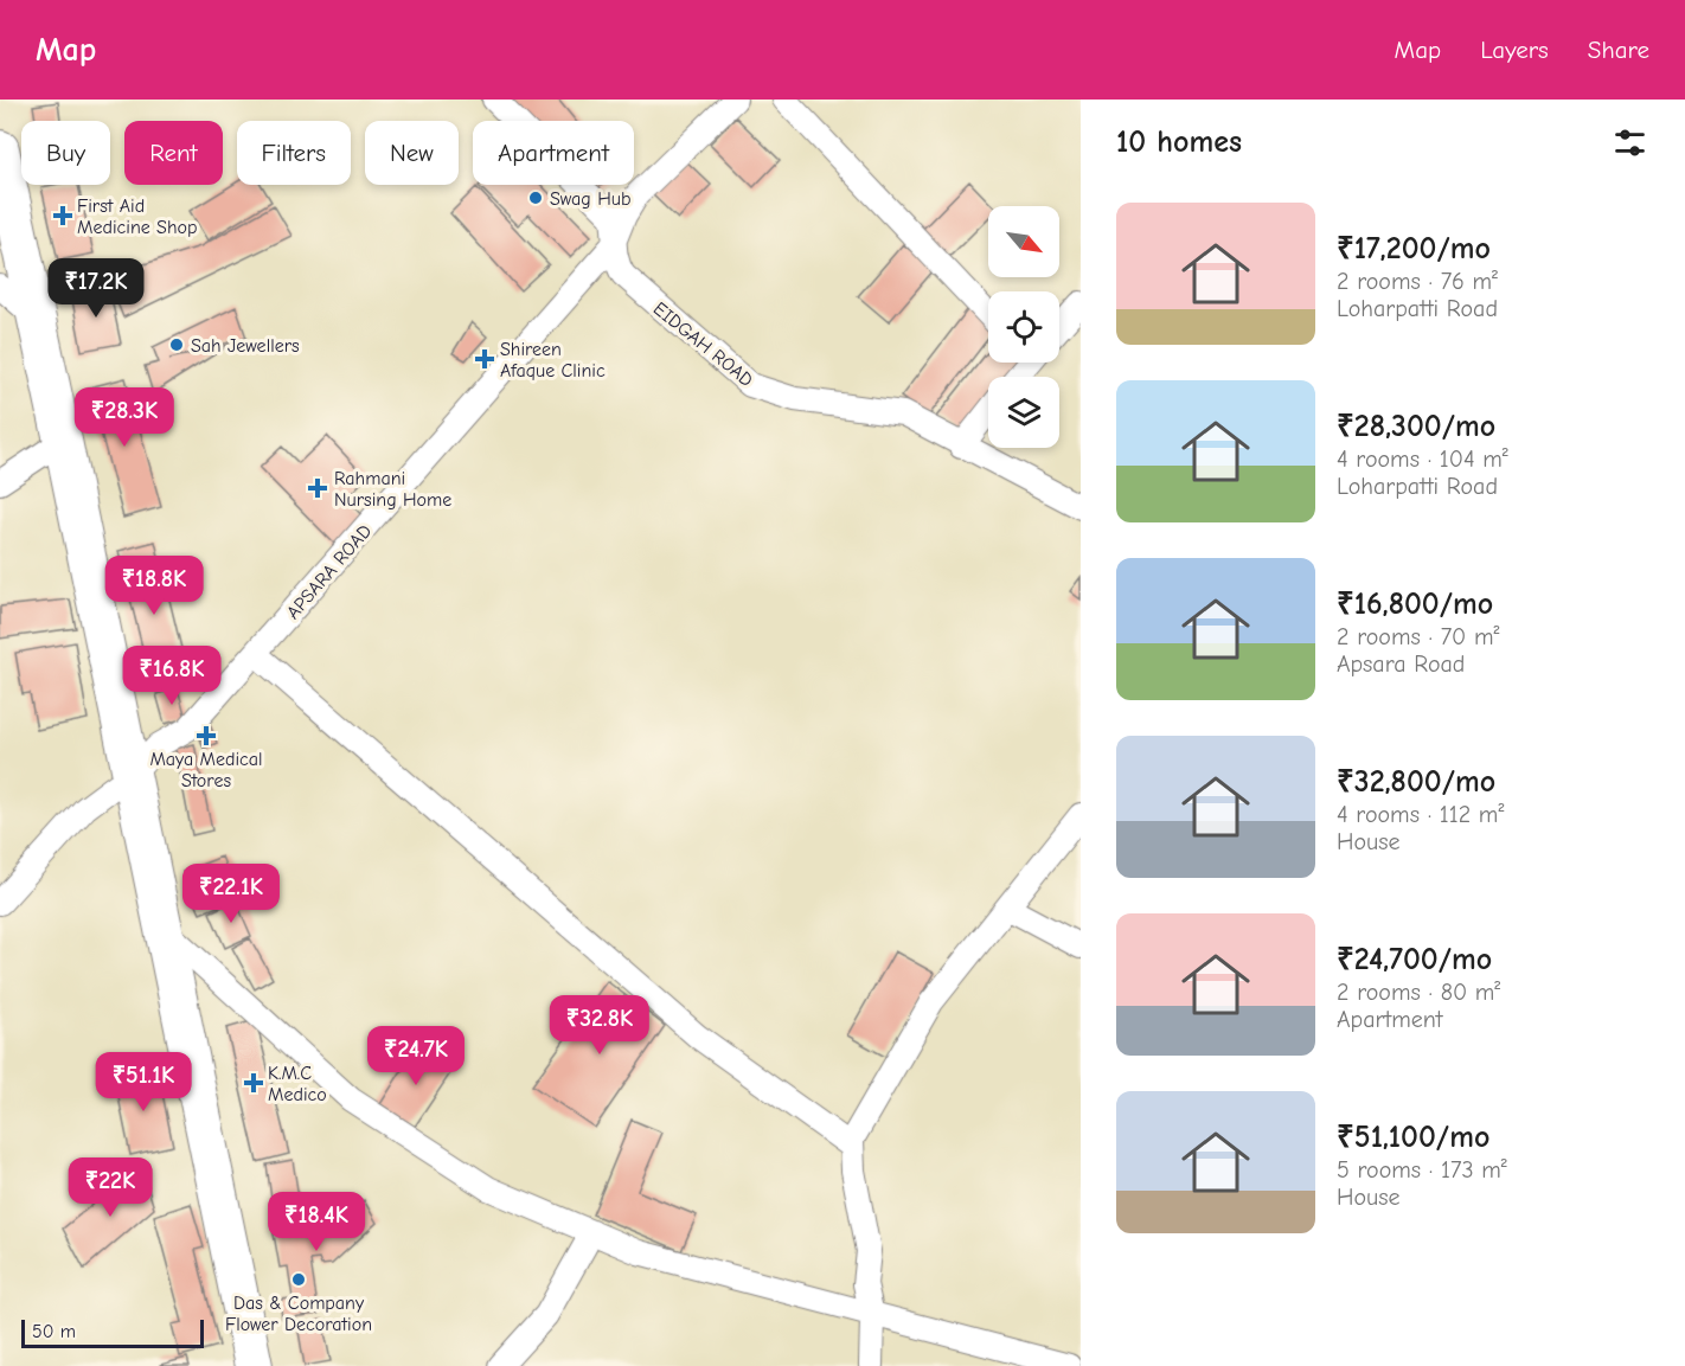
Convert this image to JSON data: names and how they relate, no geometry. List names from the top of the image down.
{
  "streets": {
    "street": ["EIDGAH ROAD", "APSARA ROAD"]
  },
  "crossings": [
    ["EIDGAH ROAD", "APSARA ROAD"]
  ],
  "places": {
    "other": ["Swag Hub", "Sah Jewellers", "Das & Company Flower Decoration"],
    "health": [
      "First Aid Medicine Shop",
      "Shireen Afaque Clinic",
      "Rahmani Nursing Home",
      "Maya Medical Stores",
      "K.M.C Medico"
    ]
  },
  "scale_bar": "50 m",
  "north": "bottom right",
  "page": {
    "header": "Map",
    "nav": ["Map", "Layers", "Share"],
    "heading": "10 homes",
    "chip": [
      "Buy",
      "Rent",
      "Filters",
      "New",
      "Apartment"
    ],
    "list": [
      {
        "name": "₹17,200/mo",
        "note": "2 rooms · 76 m² · Loharpatti Road"
      },
      {
        "name": "₹28,300/mo",
        "note": "4 rooms · 104 m² · Loharpatti Road"
      },
      {
        "name": "₹16,800/mo",
        "note": "2 rooms · 70 m² · Apsara Road"
      },
      {
        "name": "₹32,800/mo",
        "note": "4 rooms · 112 m² · House"
      },
      {
        "name": "₹24,700/mo",
        "note": "2 rooms · 80 m² · Apartment"
      },
      {
        "name": "₹51,100/mo",
        "note": "5 rooms · 173 m² · House"
      }
    ],
    "price": [
      "₹17.2K",
      "₹28.3K",
      "₹18.8K",
      "₹16.8K",
      "₹22.1K",
      "₹32.8K",
      "₹24.7K",
      "₹51.1K",
      "₹22K",
      "₹18.4K"
    ],
    "scale": "50 m"
  }
}
